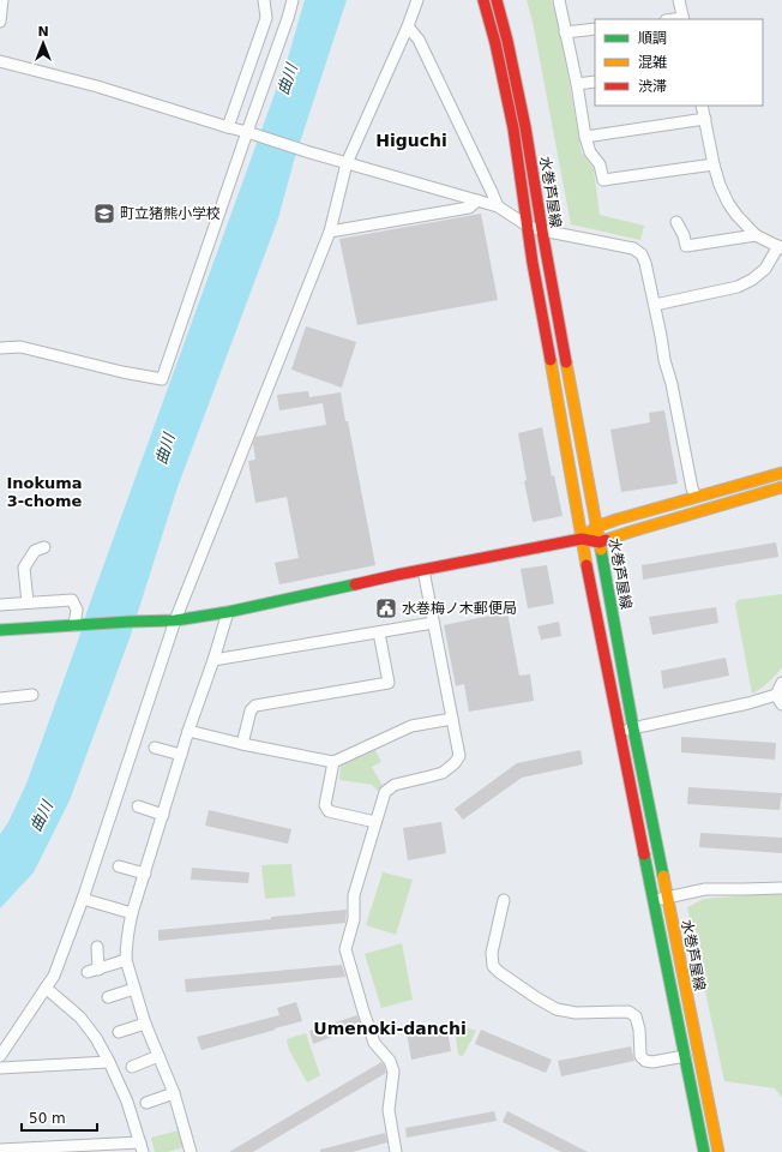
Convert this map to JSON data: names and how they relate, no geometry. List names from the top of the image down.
{
  "streets": {
    "main road": ["水巻芦屋線"]
  },
  "districts": ["Higuchi", "Inokuma 3-chome", "Umenoki-danchi"],
  "water": ["曲川"],
  "places": {
    "school or university": ["町立猪熊小学校"],
    "public building": ["水巻梅ノ木郵便局"]
  },
  "legend": ["順調", "混雑", "渋滞"],
  "scale_bar": "50 m",
  "north": "top"
}
